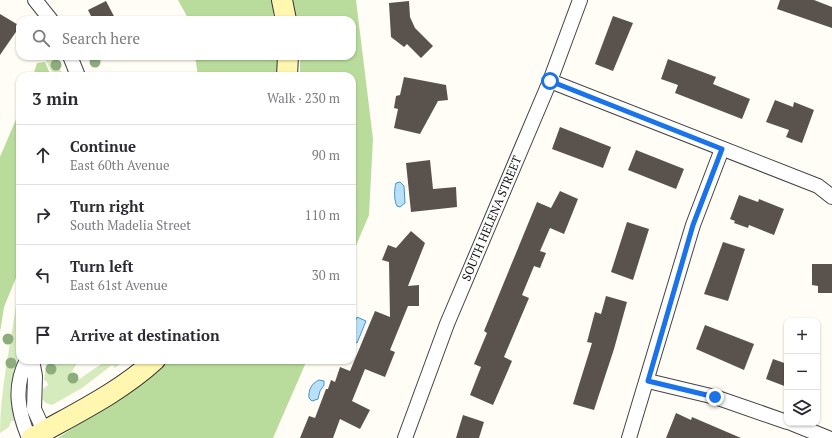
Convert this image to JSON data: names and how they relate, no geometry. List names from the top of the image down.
{
  "streets": {
    "street": ["SOUTH HELENA STREET"]
  },
  "page": {
    "search": "Search here",
    "heading": ["3 min", "Walk · 230 m"],
    "list": [
      ["Continue", "East 60th Avenue", "90 m"],
      ["Turn right", "South Madelia Street", "110 m"],
      ["Turn left", "East 61st Avenue", "30 m"],
      "Arrive at destination"
    ],
    "map_buttons": ["+", "−"]
  }
}
